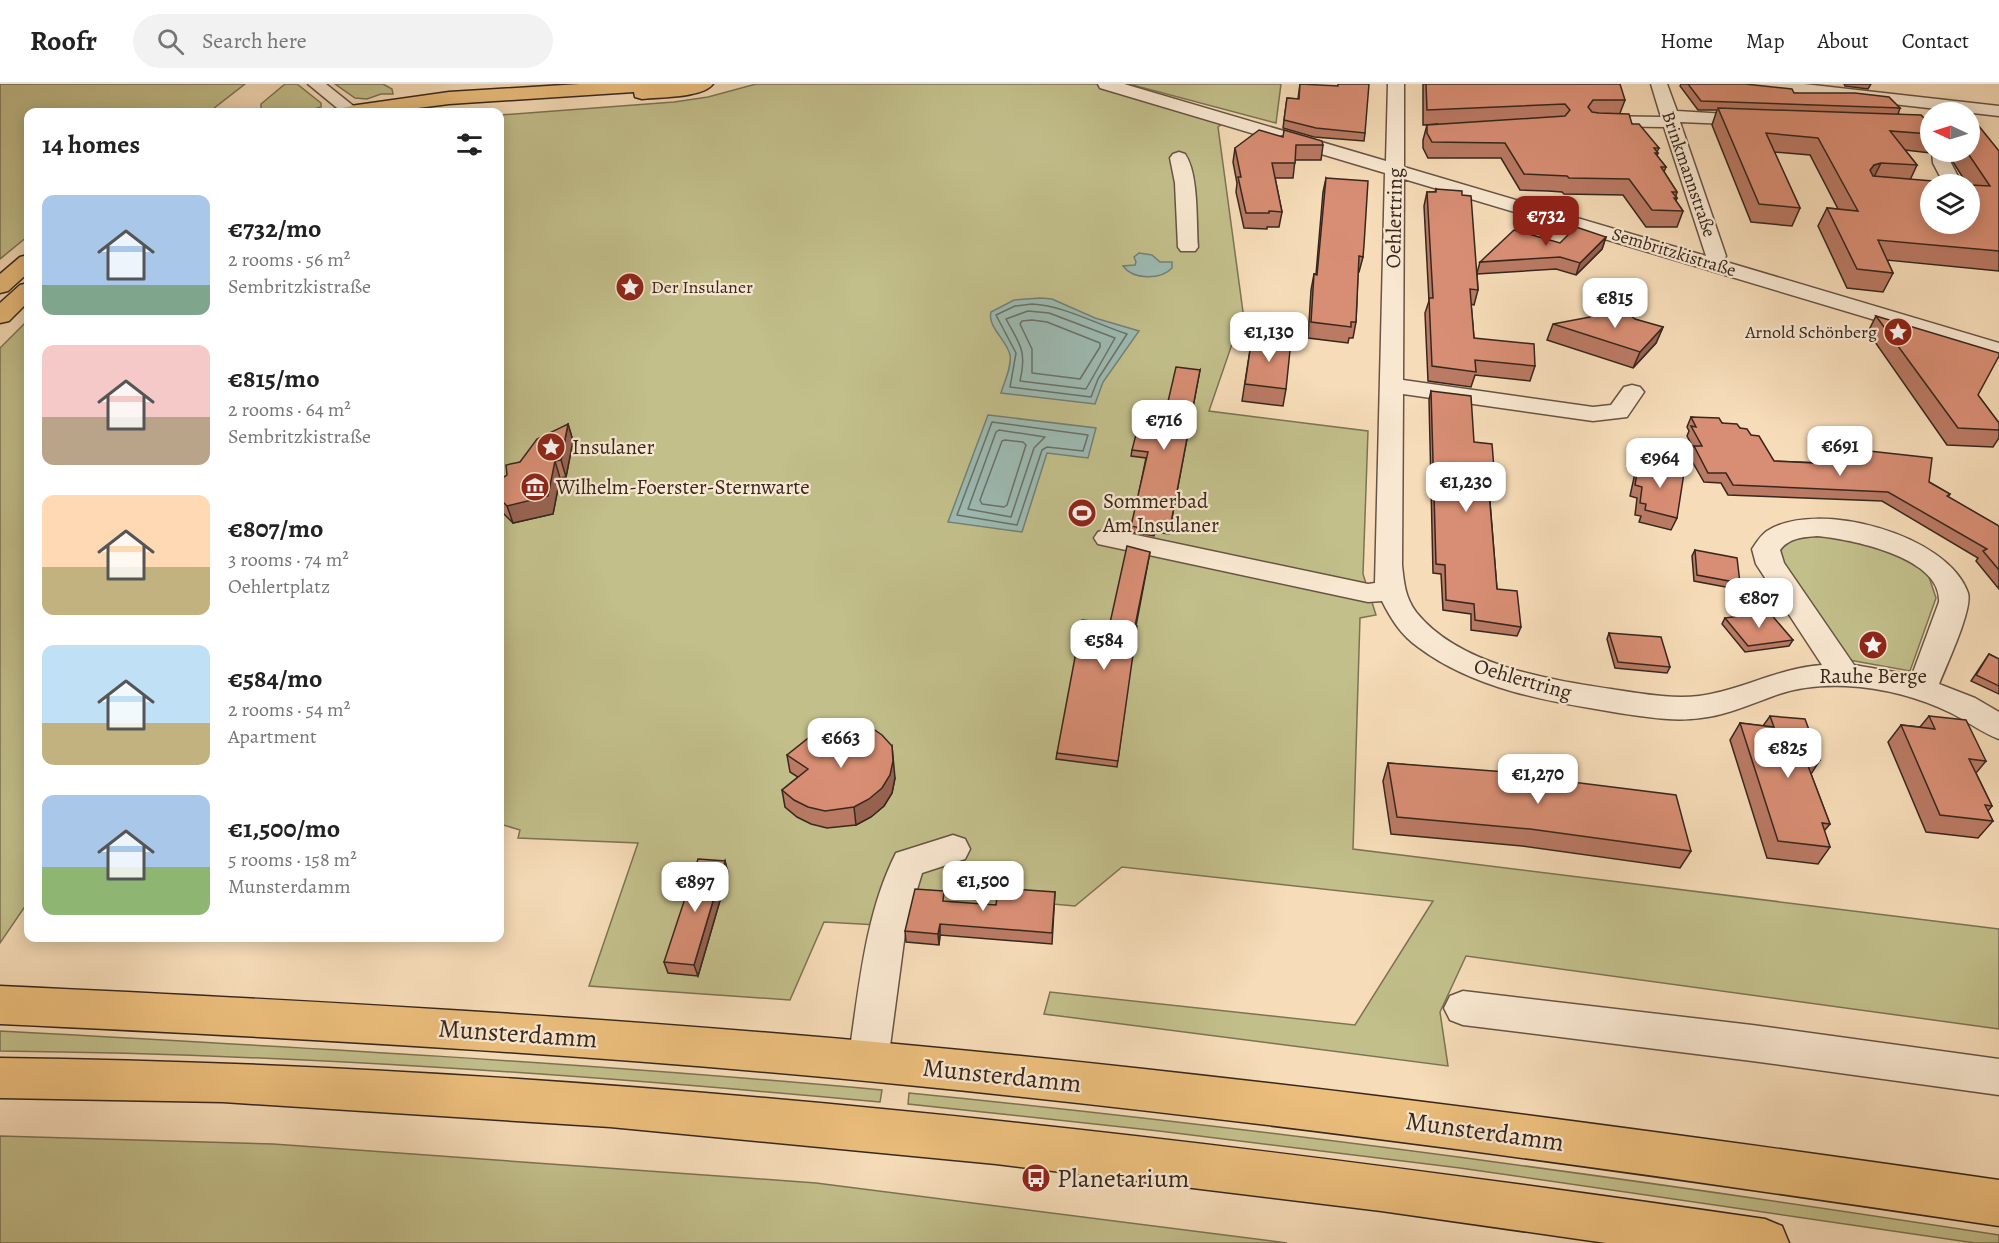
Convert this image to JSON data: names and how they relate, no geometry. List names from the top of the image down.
{
  "streets": {
    "main road": ["Munsterdamm"],
    "street": ["Brinkmannstraße", "Oehlertring", "Sembritzkistraße"]
  },
  "crossings": [
    ["Brinkmannstraße", "Sembritzkistraße"],
    ["Oehlertring", "Sembritzkistraße"]
  ],
  "places": {
    "place": [
      "Der Insulaner",
      "Arnold Schönberg",
      "Insulaner",
      "Rauhe Berge"
    ],
    "museum": ["Wilhelm-Foerster-Sternwarte"],
    "sports": ["Sommerbad Am Insulaner"],
    "bus stop": ["Planetarium"]
  },
  "north": "left",
  "page": {
    "header": "Roofr",
    "search": "Search here",
    "nav": [
      "Home",
      "Map",
      "About",
      "Contact"
    ],
    "heading": "14 homes",
    "list": [
      {
        "name": "€732/mo",
        "note": "2 rooms · 56 m² · Sembritzkistraße"
      },
      {
        "name": "€815/mo",
        "note": "2 rooms · 64 m² · Sembritzkistraße"
      },
      {
        "name": "€807/mo",
        "note": "3 rooms · 74 m² · Oehlertplatz"
      },
      {
        "name": "€584/mo",
        "note": "2 rooms · 54 m² · Apartment"
      },
      {
        "name": "€1,500/mo",
        "note": "5 rooms · 158 m² · Munsterdamm"
      }
    ],
    "price": [
      "€732",
      "€815",
      "€1,130",
      "€716",
      "€691",
      "€964",
      "€1,230",
      "€807",
      "€584",
      "€663",
      "€825",
      "€1,270",
      "€1,500",
      "€897"
    ]
  }
}
